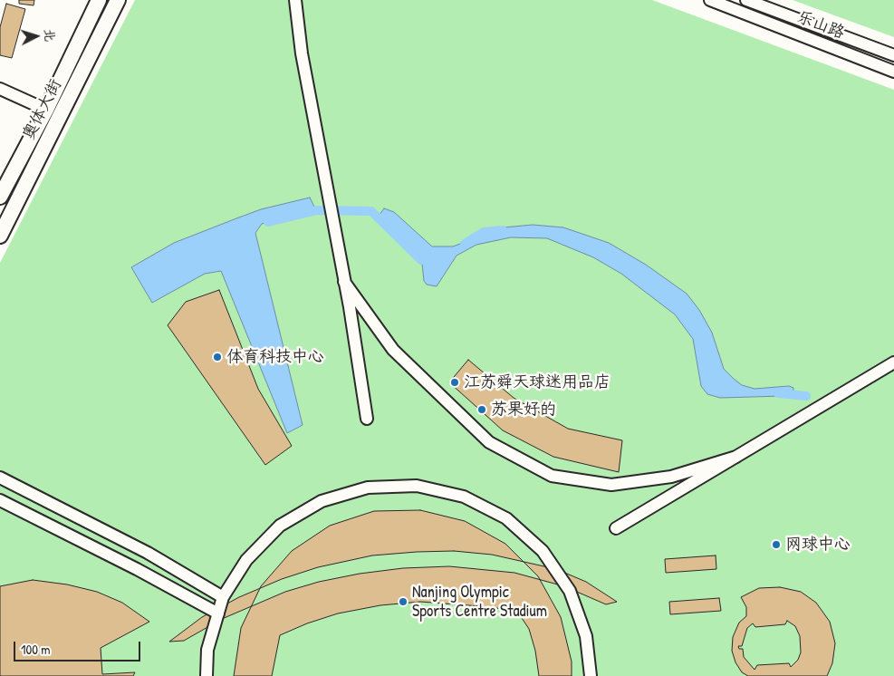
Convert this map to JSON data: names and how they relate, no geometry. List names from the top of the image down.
{
  "streets": {
    "main road": ["奥体大街"],
    "street": ["乐山路"]
  },
  "places": [
    "体育科技中心",
    "江苏舜天球迷用品店",
    "苏果好的",
    "网球中心",
    "Nanjing Olympic Sports Centre Stadium"
  ],
  "scale_bar": "100 m",
  "north": "right"
}
